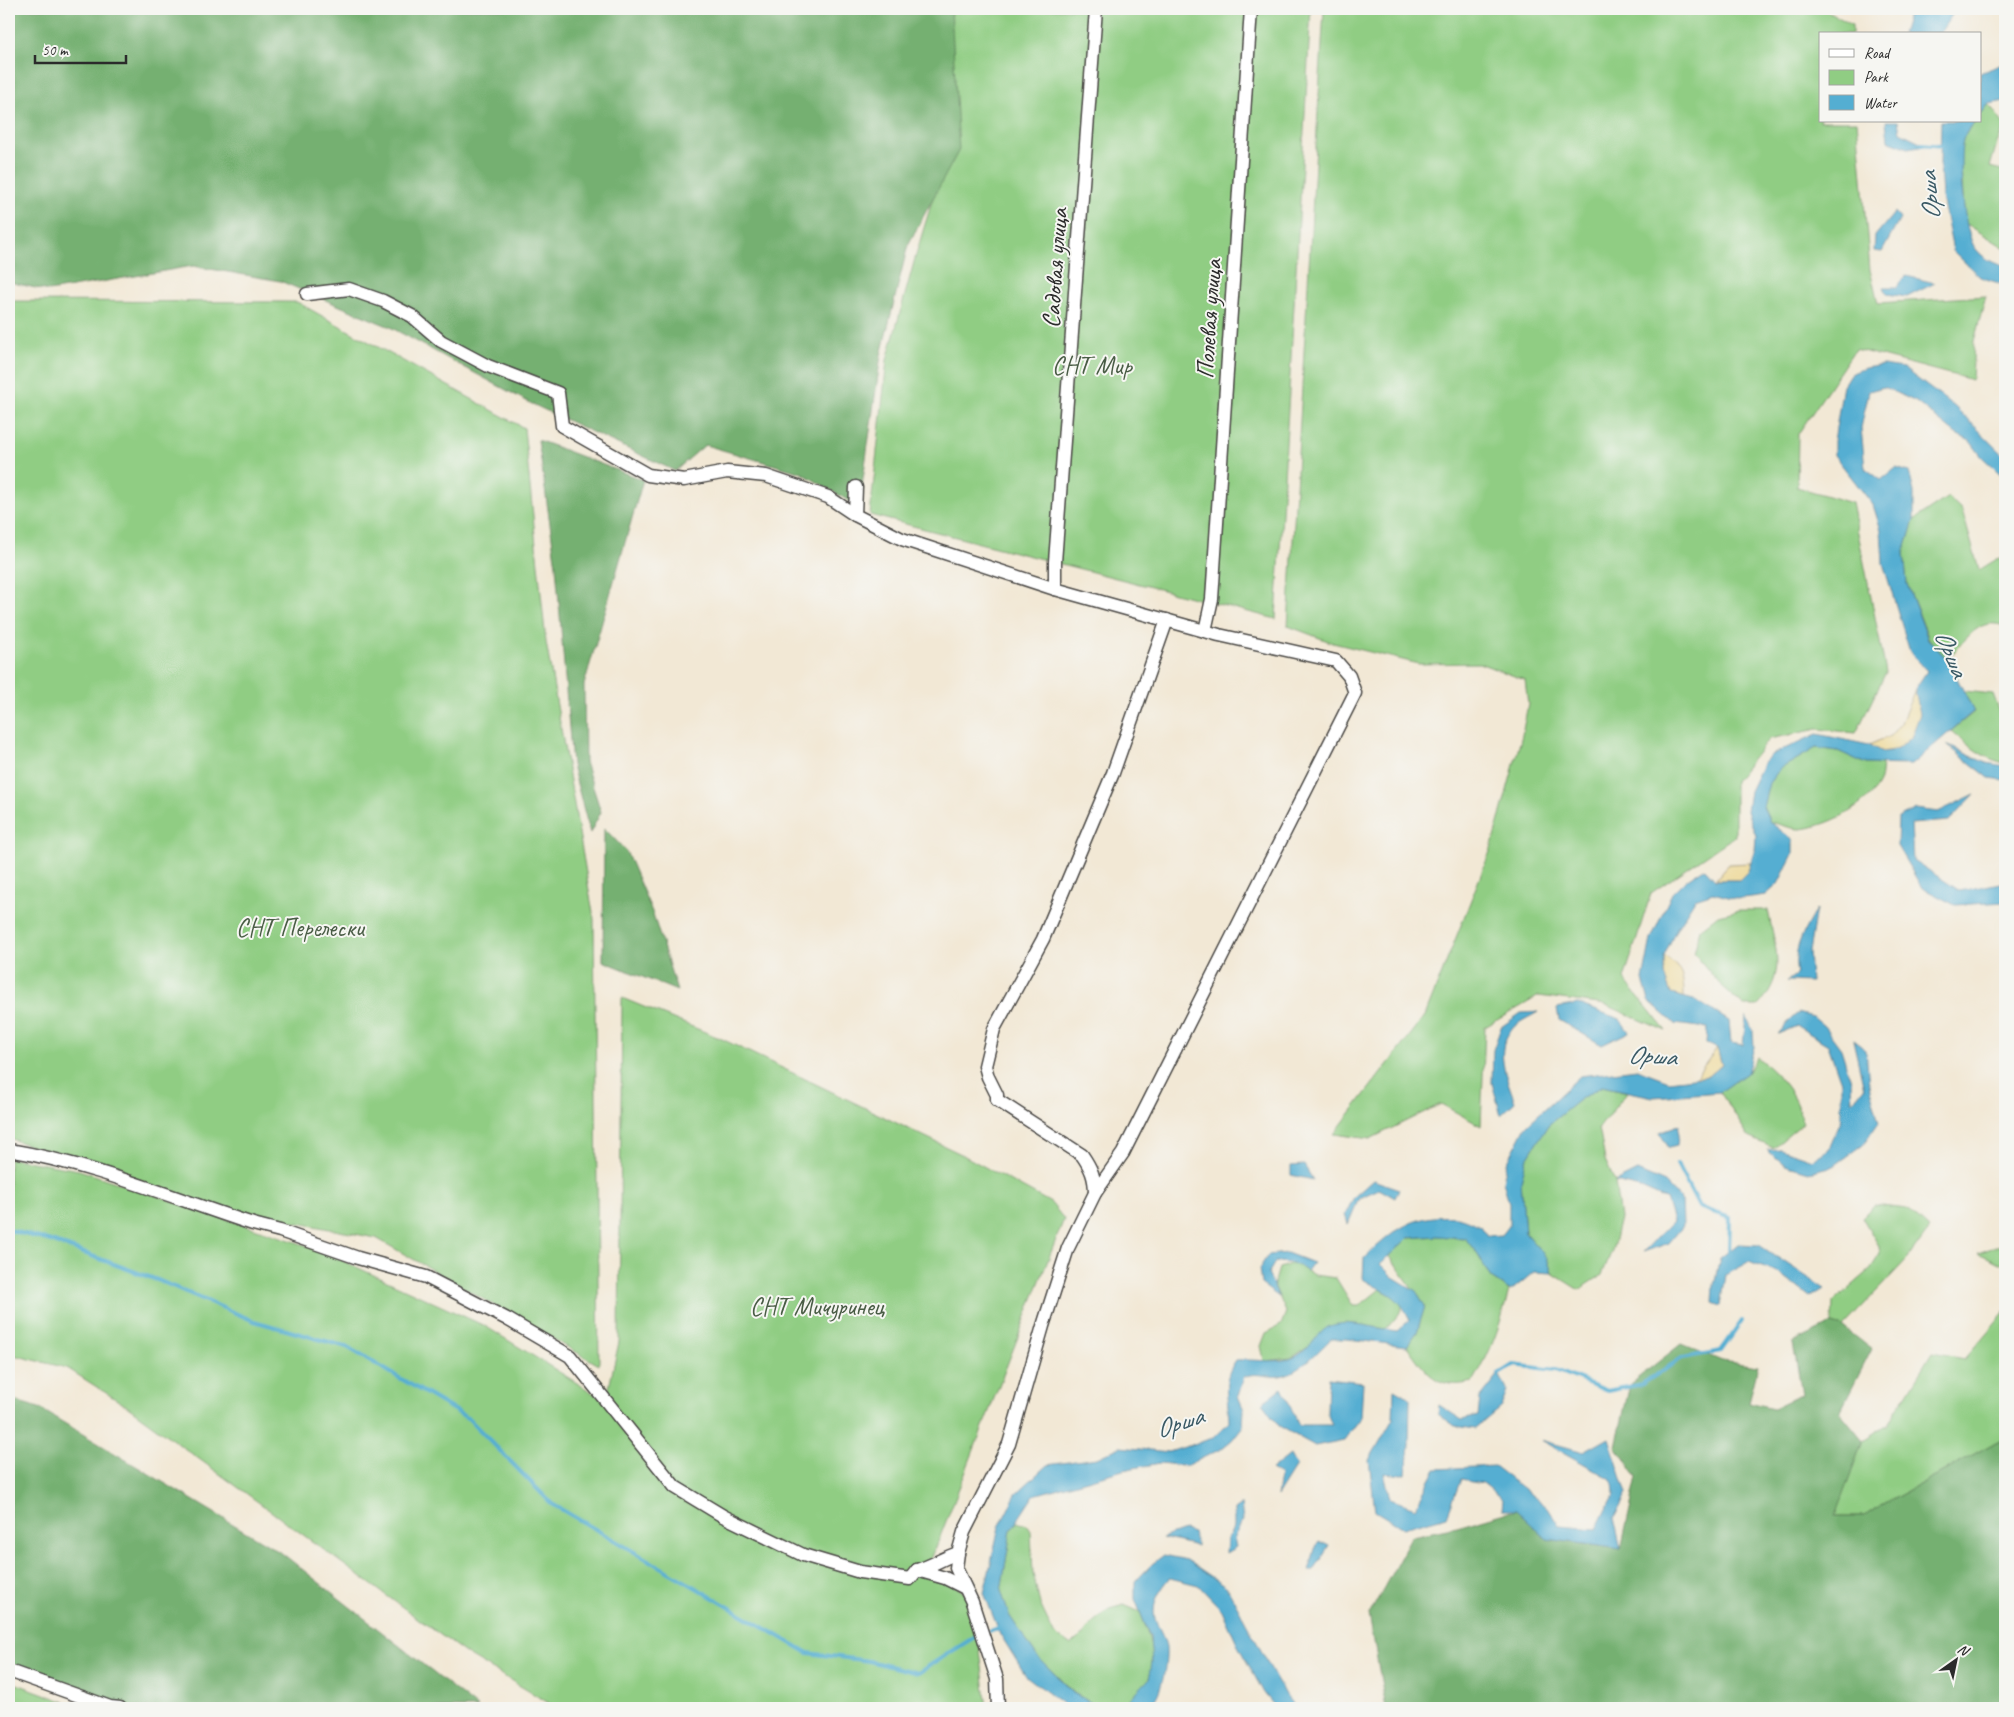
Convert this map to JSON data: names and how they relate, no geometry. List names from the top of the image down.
{
  "streets": {
    "street": ["Садовая улица", "Полевая улица"]
  },
  "water": ["Орша"],
  "parks": ["СНТ Мир", "СНТ Перелески", "СНТ Мичуринец"],
  "legend": ["Road", "Park", "Water"],
  "scale_bar": "50 m",
  "north": "top right"
}
